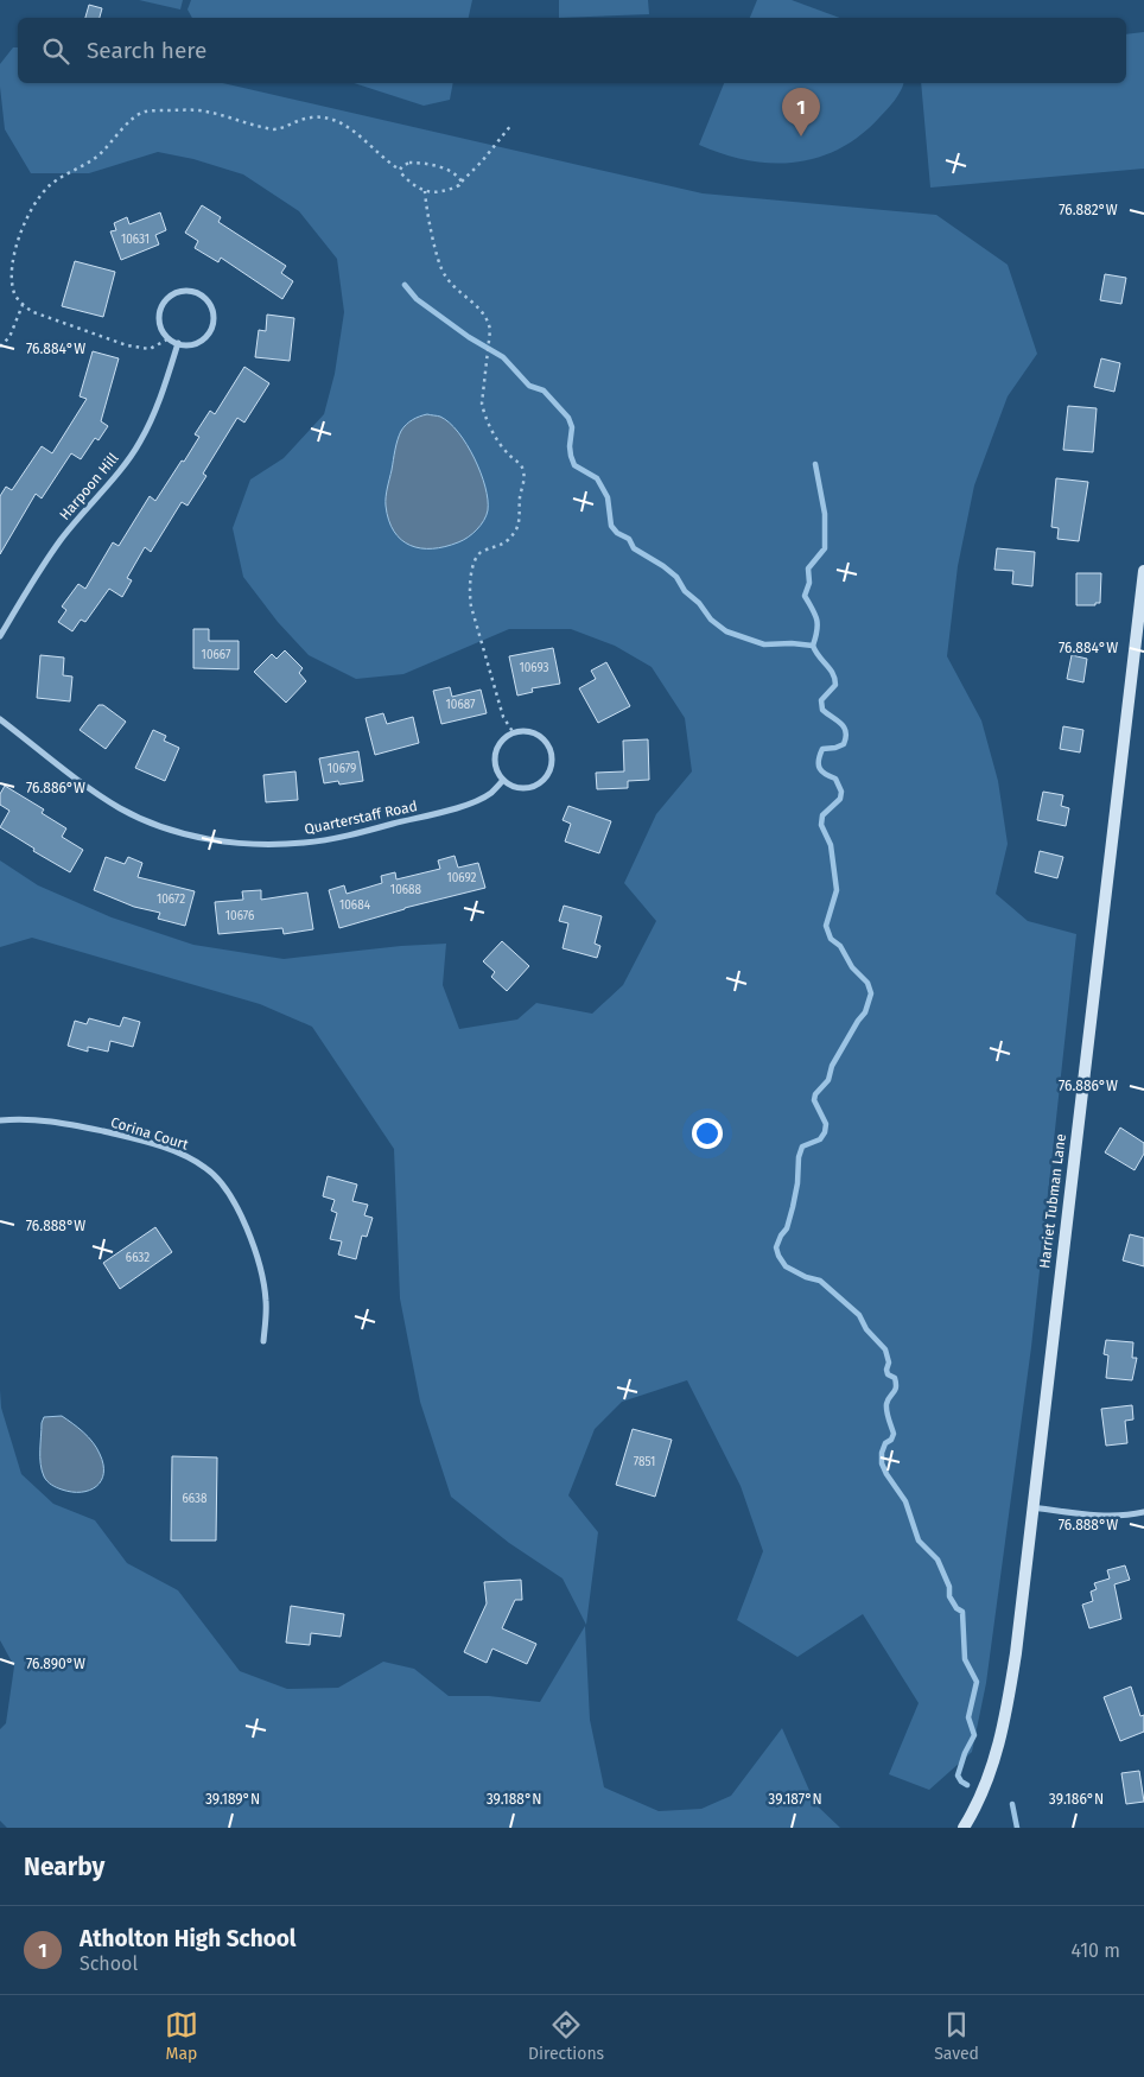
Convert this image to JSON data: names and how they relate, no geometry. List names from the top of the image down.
{
  "streets": {
    "street": [
      "Harpoon Hill",
      "Quarterstaff Road",
      "Corina Court",
      "Harriet Tubman Lane"
    ]
  },
  "house_numbers": [
    "10631",
    "10667",
    "10693",
    "10687",
    "10679",
    "10692",
    "10688",
    "10672",
    "10684",
    "10676",
    "6632",
    "7851",
    "6638"
  ],
  "page": {
    "search": "Search here",
    "pins": "1",
    "heading": "Nearby",
    "list": [
      {
        "mark": "1",
        "name": "Atholton High School",
        "note": "School",
        "value": "410 m"
      }
    ],
    "nav": ["Map", "Directions", "Saved"]
  },
  "coordinates": [
    "76.882°W",
    "76.884°W",
    "76.886°W",
    "76.888°W",
    "76.890°W",
    "39.189°N",
    "39.188°N",
    "39.187°N",
    "39.186°N"
  ]
}
